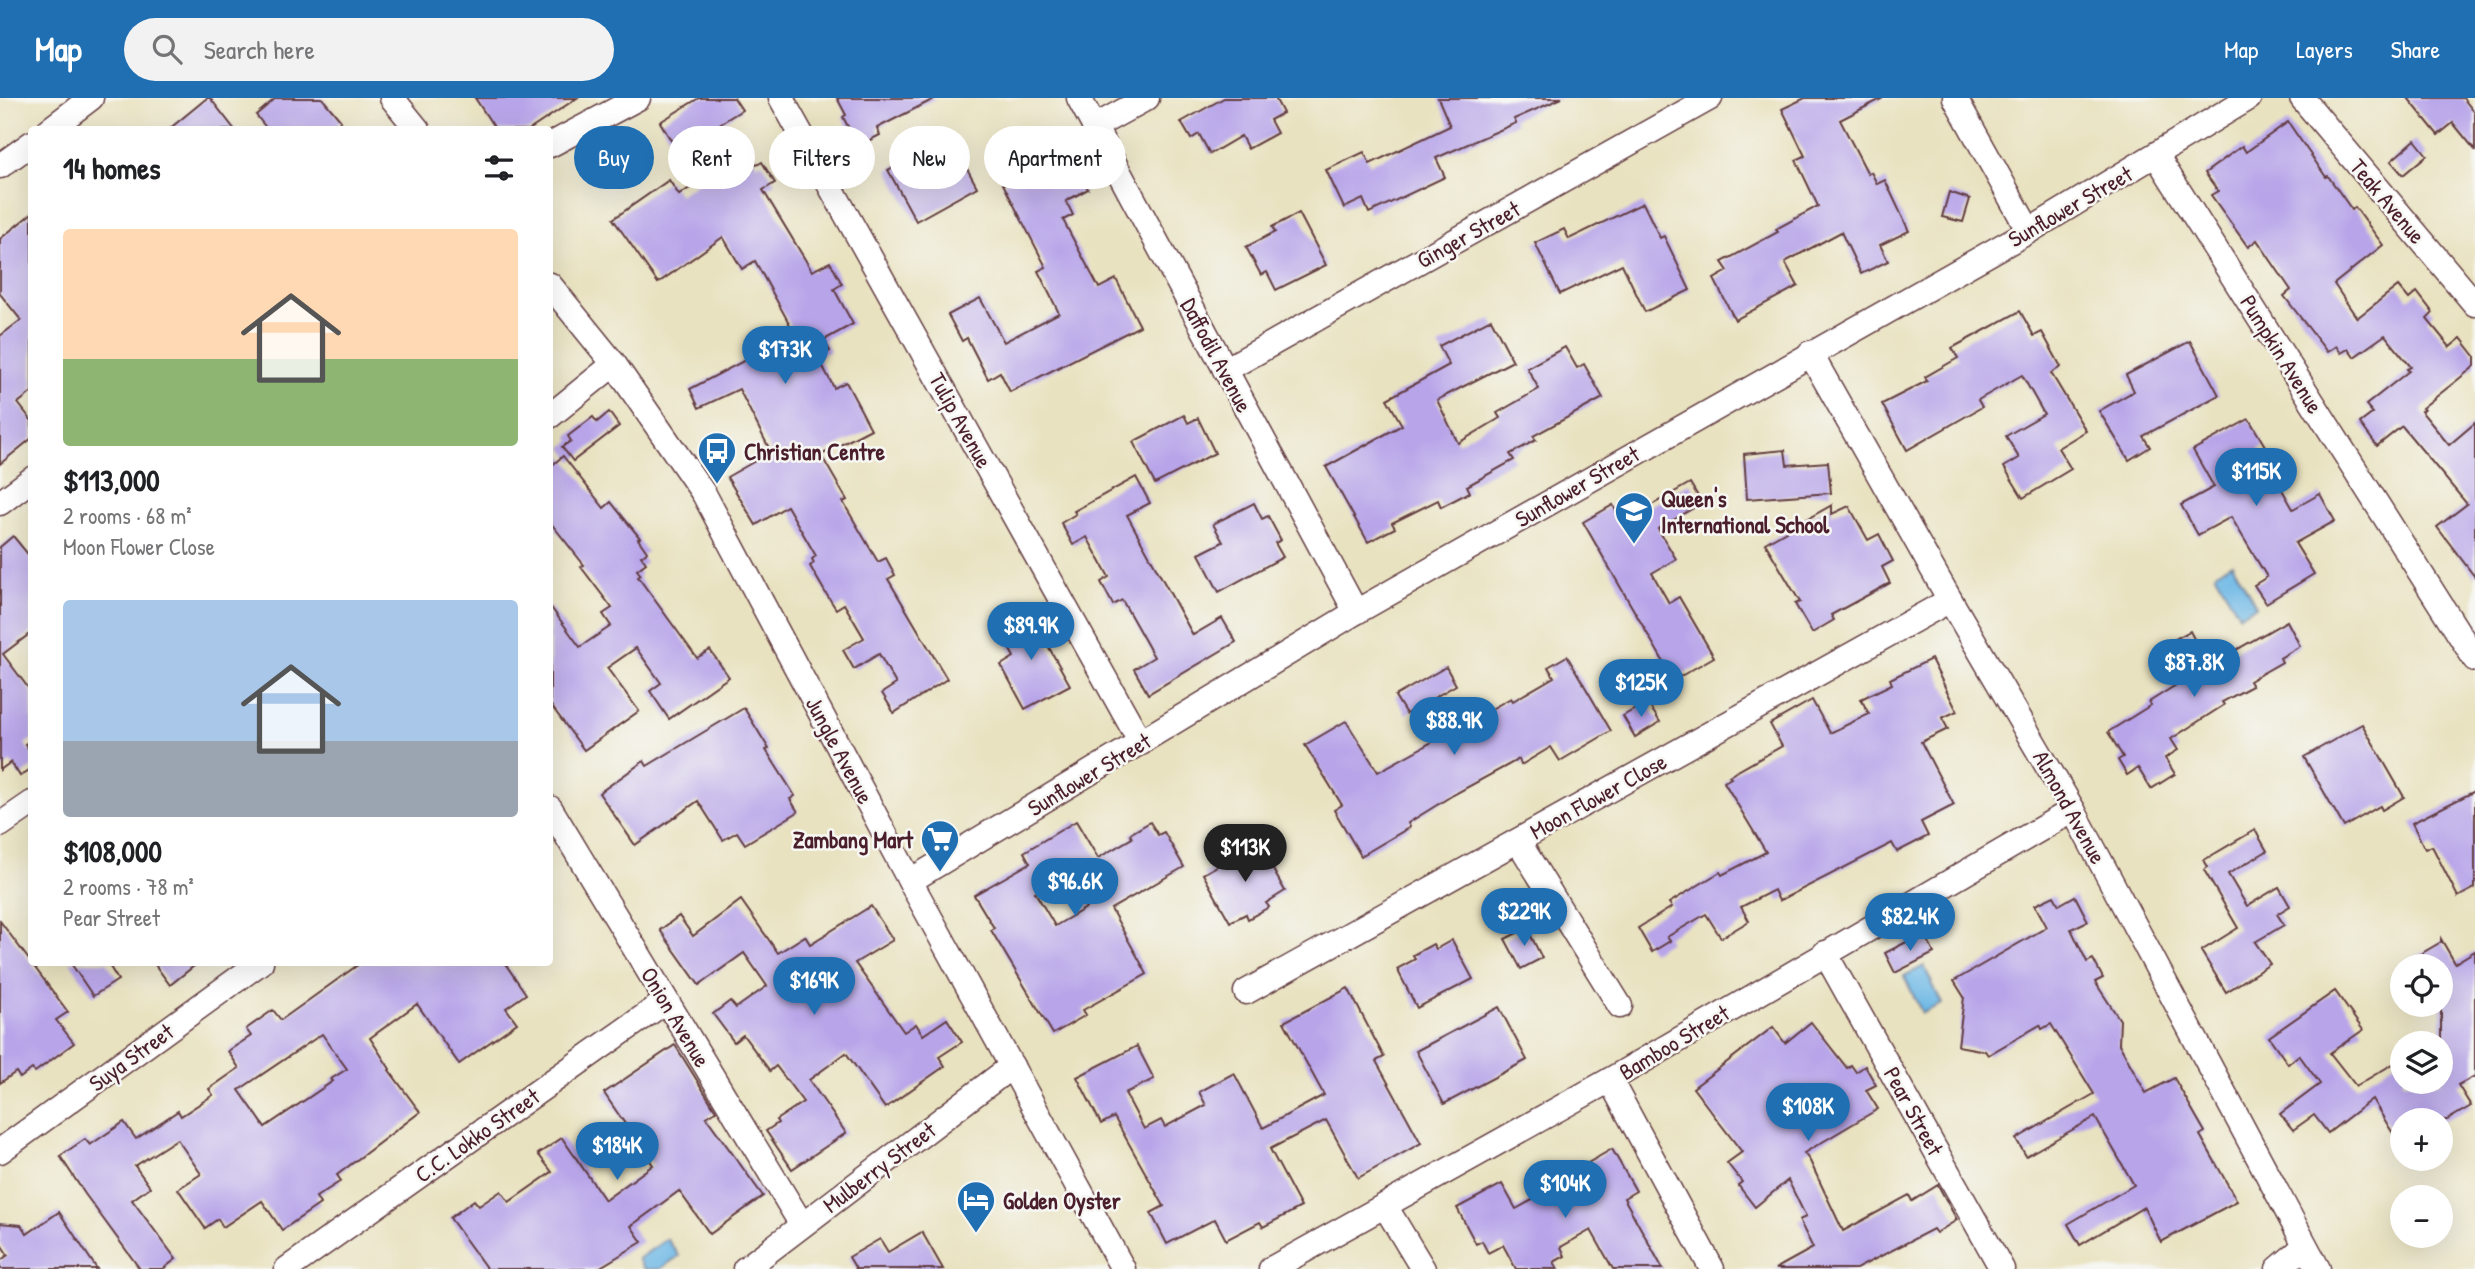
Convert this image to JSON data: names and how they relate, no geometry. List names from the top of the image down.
{
  "streets": {
    "street": [
      "Teak Avenue",
      "Sunflower Street",
      "Ginger Street",
      "Pumpkin Avenue",
      "Daffodil Avenue",
      "Tulip Avenue",
      "Jungle Avenue",
      "Moon Flower Close",
      "Almond Avenue",
      "Onion Avenue",
      "Bamboo Street",
      "Suya Street",
      "Pear Street",
      "C.C. Lokko Street",
      "Mulberry Street"
    ]
  },
  "crossings": [
    ["Sunflower Street", "Pumpkin Avenue"],
    ["Sunflower Street", "Daffodil Avenue"],
    ["Sunflower Street", "Tulip Avenue"],
    ["Sunflower Street", "Jungle Avenue"],
    ["Sunflower Street", "Almond Avenue"],
    ["Ginger Street", "Daffodil Avenue"],
    ["Jungle Avenue", "Mulberry Street"],
    ["Moon Flower Close", "Almond Avenue"],
    ["Almond Avenue", "Bamboo Street"],
    ["Onion Avenue", "C.C. Lokko Street"],
    ["Onion Avenue", "Mulberry Street"],
    ["Bamboo Street", "Pear Street"]
  ],
  "places": {
    "bus stop": ["Christian Centre"],
    "school or university": ["Queen's International School"],
    "supermarket": ["Zambang Mart"],
    "hotel": ["Golden Oyster"]
  },
  "page": {
    "header": "Map",
    "search": "Search here",
    "nav": ["Map", "Layers", "Share"],
    "chip": [
      "Buy",
      "Rent",
      "Filters",
      "New",
      "Apartment"
    ],
    "heading": "14 homes",
    "list": [
      {
        "name": "$113,000",
        "note": "2 rooms · 68 m² · Moon Flower Close"
      },
      {
        "name": "$108,000",
        "note": "2 rooms · 78 m² · Pear Street"
      }
    ],
    "price": [
      "$173K",
      "$115K",
      "$89.9K",
      "$87.8K",
      "$125K",
      "$88.9K",
      "$113K",
      "$96.6K",
      "$229K",
      "$82.4K",
      "$169K",
      "$108K",
      "$184K",
      "$104K"
    ],
    "map_buttons": ["+", "−"]
  }
}
